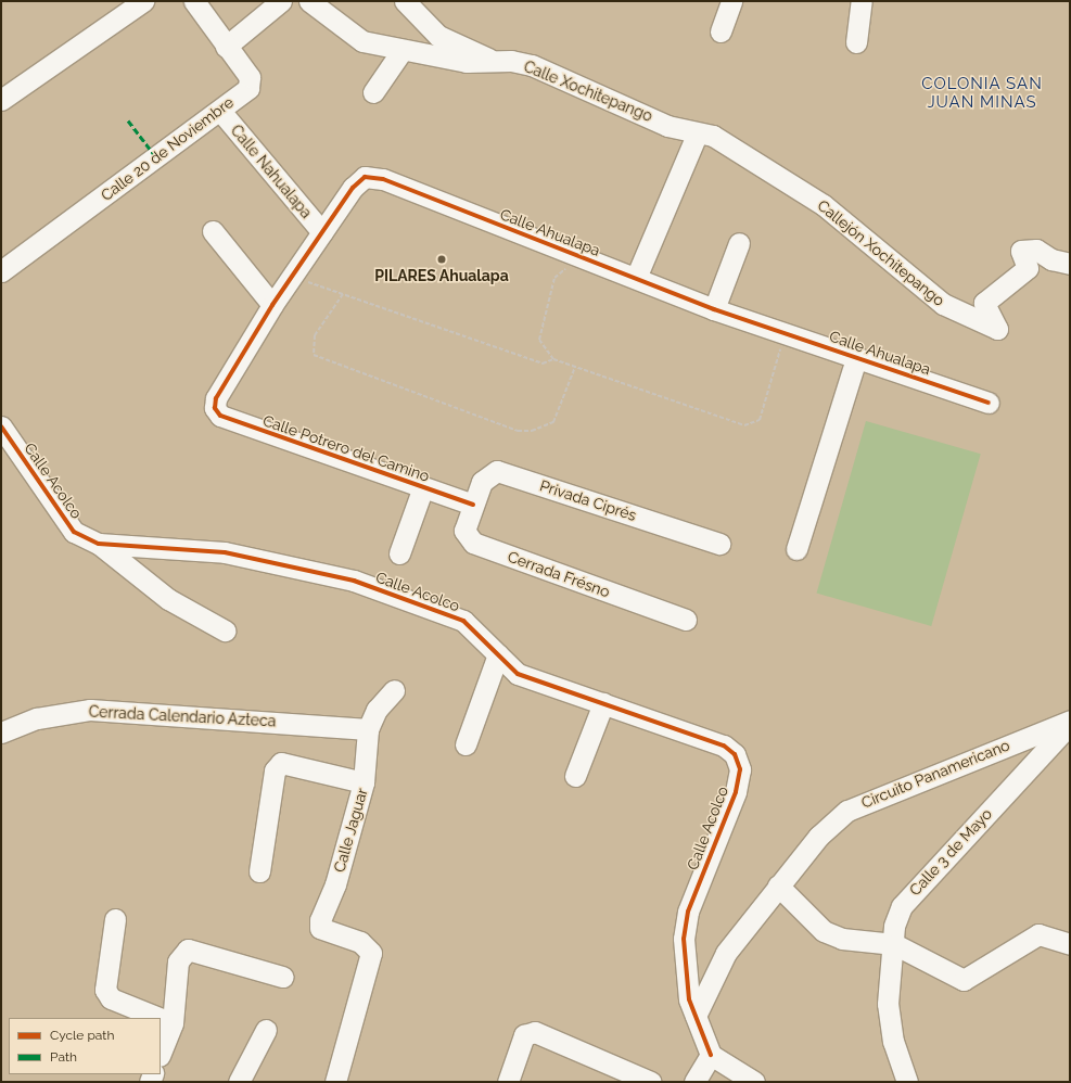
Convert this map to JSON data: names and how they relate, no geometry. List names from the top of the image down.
{
  "streets": {
    "street": [
      "Calle Xochitepango",
      "Calle 20 de Noviembre",
      "Calle Nahualapa",
      "Calle Ahualapa",
      "Callejón Xochitepango",
      "Calle Potrero del Camino",
      "Calle Acolco",
      "Privada Ciprés",
      "Cerrada Frésno",
      "Cerrada Calendario Azteca",
      "Circuito Panamericano",
      "Calle Jaguar",
      "Calle 3 de Mayo"
    ]
  },
  "crossings": [
    ["Calle Xochitepango", "Callejón Xochitepango"],
    ["Calle 20 de Noviembre", "Calle Nahualapa"],
    ["Calle Nahualapa", "Calle Ahualapa"],
    ["Calle Ahualapa", "Calle Potrero del Camino"],
    ["Calle Potrero del Camino", "Privada Ciprés"],
    ["Calle Potrero del Camino", "Cerrada Frésno"],
    ["Calle Acolco", "Circuito Panamericano"],
    ["Privada Ciprés", "Cerrada Frésno"],
    ["Cerrada Calendario Azteca", "Calle Jaguar"],
    ["Circuito Panamericano", "Calle 3 de Mayo"]
  ],
  "districts": ["COLONIA SAN JUAN MINAS"],
  "places": ["PILARES Ahualapa"],
  "legend": ["Cycle path", "Path"]
}
